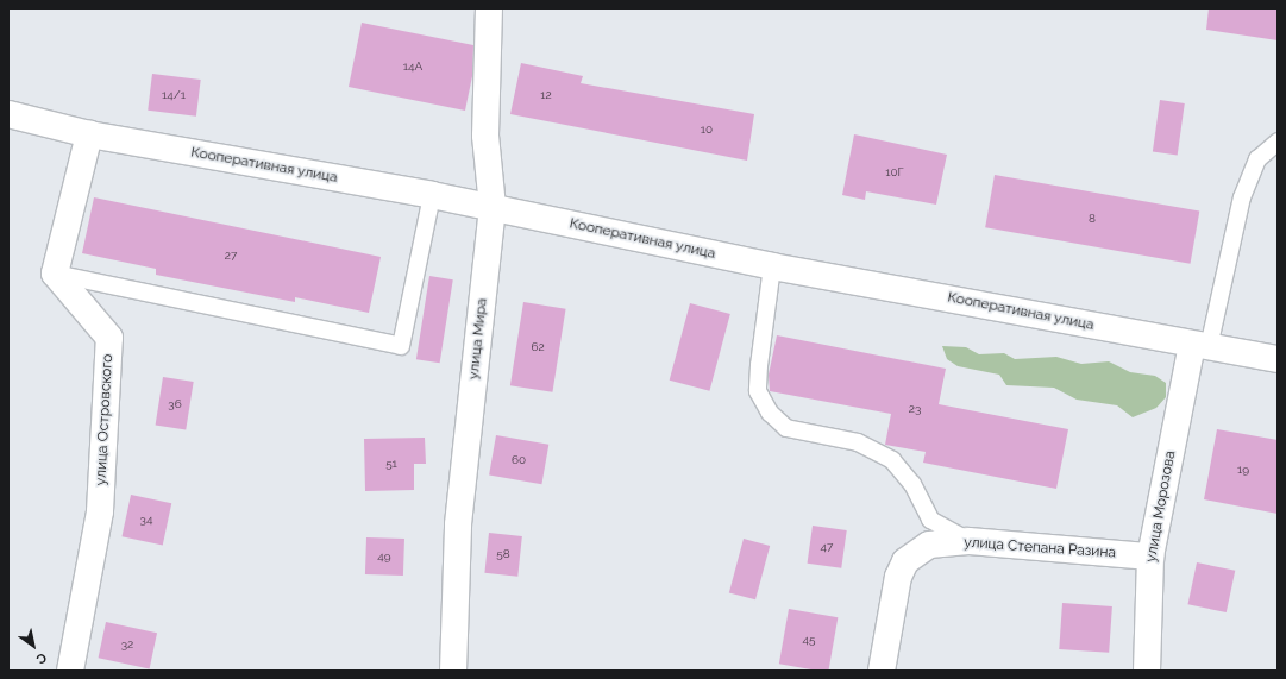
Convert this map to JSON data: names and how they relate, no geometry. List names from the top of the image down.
{
  "streets": {
    "street": [
      "Кооперативная улица",
      "улица Мира",
      "улица Островского",
      "улица Морозова",
      "улица Степана Разина"
    ]
  },
  "crossings": [
    ["Кооперативная улица", "улица Мира"],
    ["Кооперативная улица", "улица Морозова"],
    ["улица Морозова", "улица Степана Разина"]
  ],
  "house_numbers": [
    "14А",
    "14/1",
    "12",
    "10",
    "10Г",
    "8",
    "27",
    "62",
    "36",
    "23",
    "60",
    "51",
    "19",
    "34",
    "47",
    "58",
    "49",
    "45",
    "32"
  ],
  "north": "bottom right"
}
